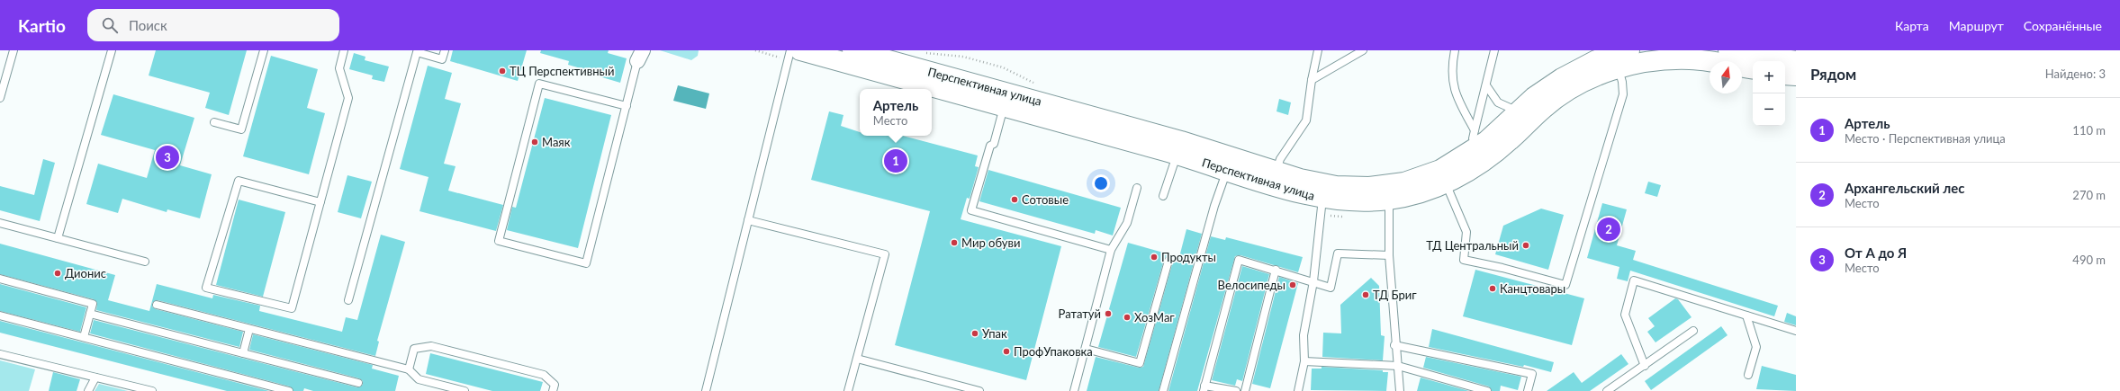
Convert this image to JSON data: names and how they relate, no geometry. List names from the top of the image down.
{
  "streets": {
    "main road": ["Перспективная улица"]
  },
  "places": [
    "ТЦ Перспективный",
    "Маяк",
    "Сотовые",
    "Мир обуви",
    "ТД Центральный",
    "Продукты",
    "Дионис",
    "Велосипеды",
    "Канцтовары",
    "ТД Бриг",
    "Рататуй",
    "ХозМаг",
    "Упак",
    "ПрофУпаковка"
  ],
  "north": "top",
  "page": {
    "header": "Kartio",
    "search": "Поиск",
    "nav": ["Карта", "Маршрут", "Сохранённые"],
    "heading": ["Рядом", "Найдено: 3"],
    "map_buttons": ["+", "−"],
    "popup": ["Артель", "Место"],
    "list": [
      {
        "mark": "1",
        "name": "Артель",
        "note": "Место · Перспективная улица",
        "value": "110 m"
      },
      {
        "mark": "2",
        "name": "Архангельский лес",
        "note": "Место",
        "value": "270 m"
      },
      {
        "mark": "3",
        "name": "От А до Я",
        "note": "Место",
        "value": "490 m"
      }
    ],
    "pins": ["3", "1", "2"]
  }
}
